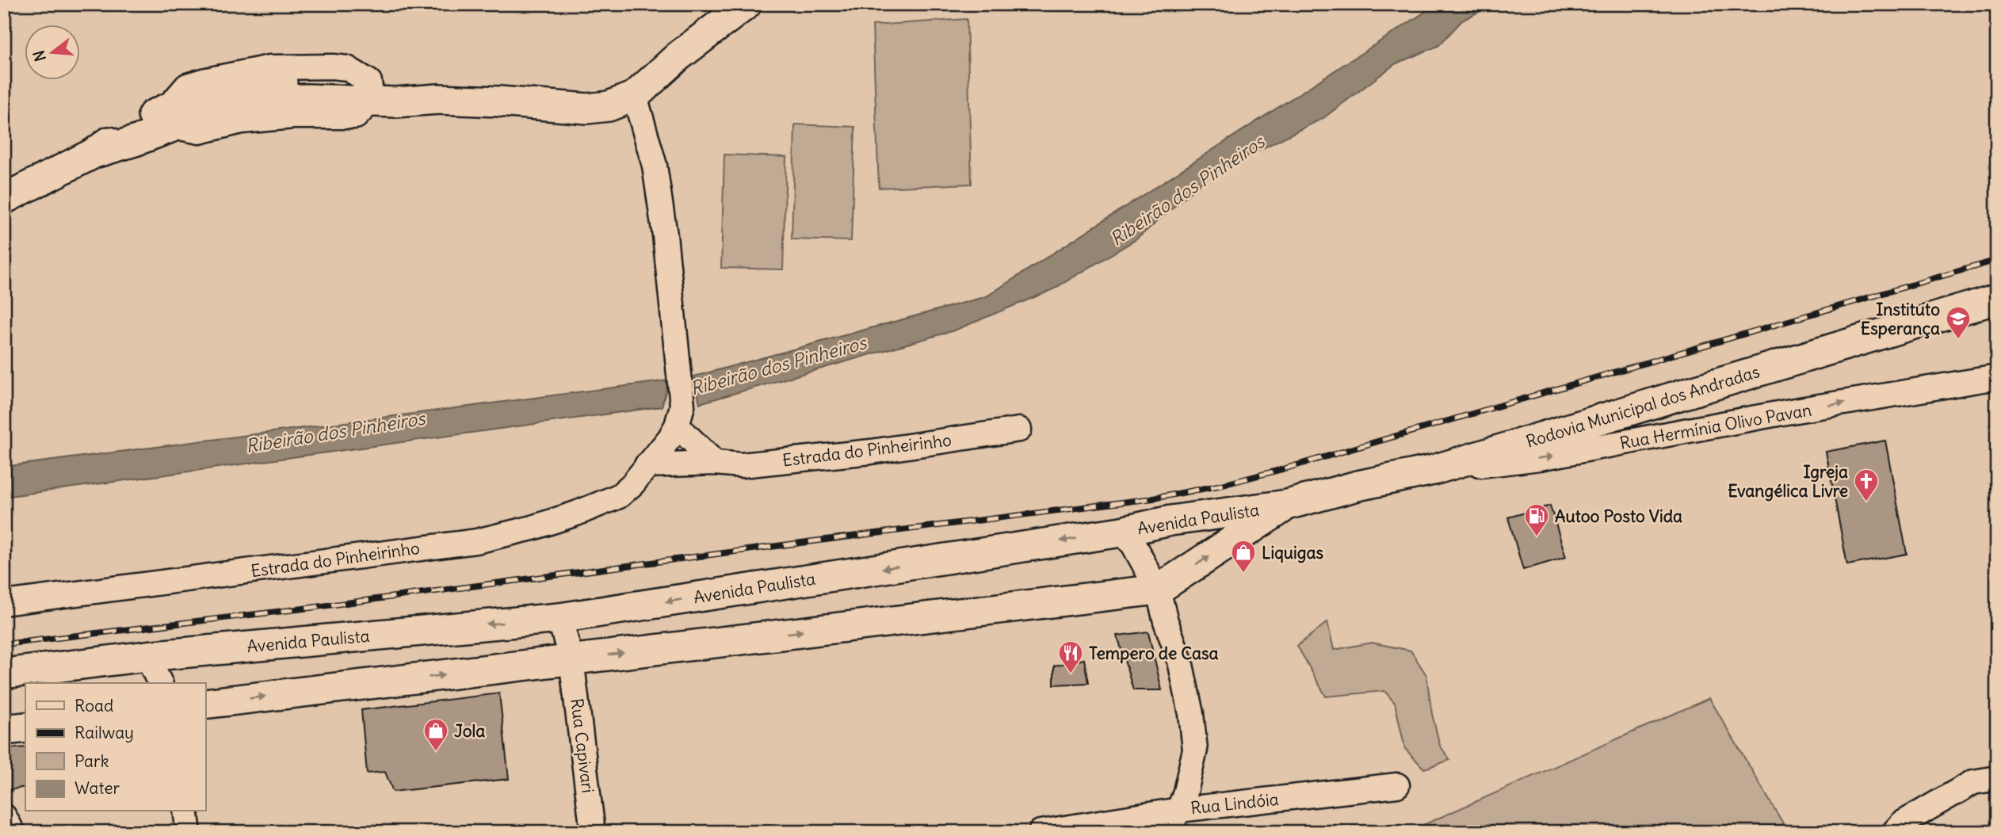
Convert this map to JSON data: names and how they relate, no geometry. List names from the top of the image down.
{
  "streets": {
    "main road": ["Rodovia Municipal dos Andradas", "Avenida Paulista"],
    "street": [
      "Rua Hermínia Olivo Pavan",
      "Estrada do Pinheirinho",
      "Rua Capivari",
      "Rua Lindóia"
    ]
  },
  "crossings": [
    ["Rodovia Municipal dos Andradas", "Rua Hermínia Olivo Pavan"],
    ["Rodovia Municipal dos Andradas", "Avenida Paulista"],
    ["Avenida Paulista", "Rua Capivari"]
  ],
  "one_way": ["Rua Hermínia Olivo Pavan"],
  "water": ["Ribeirão dos Pinheiros"],
  "places": {
    "school or university": ["Instituto Esperança"],
    "church": ["Igreja Evangélica Livre"],
    "fuel station": ["Autoo Posto Vida"],
    "shop": ["Liquigas", "Jola"],
    "restaurant": ["Tempero de Casa"]
  },
  "legend": [
    "Road",
    "Railway",
    "Park",
    "Water"
  ],
  "north": "left"
}
